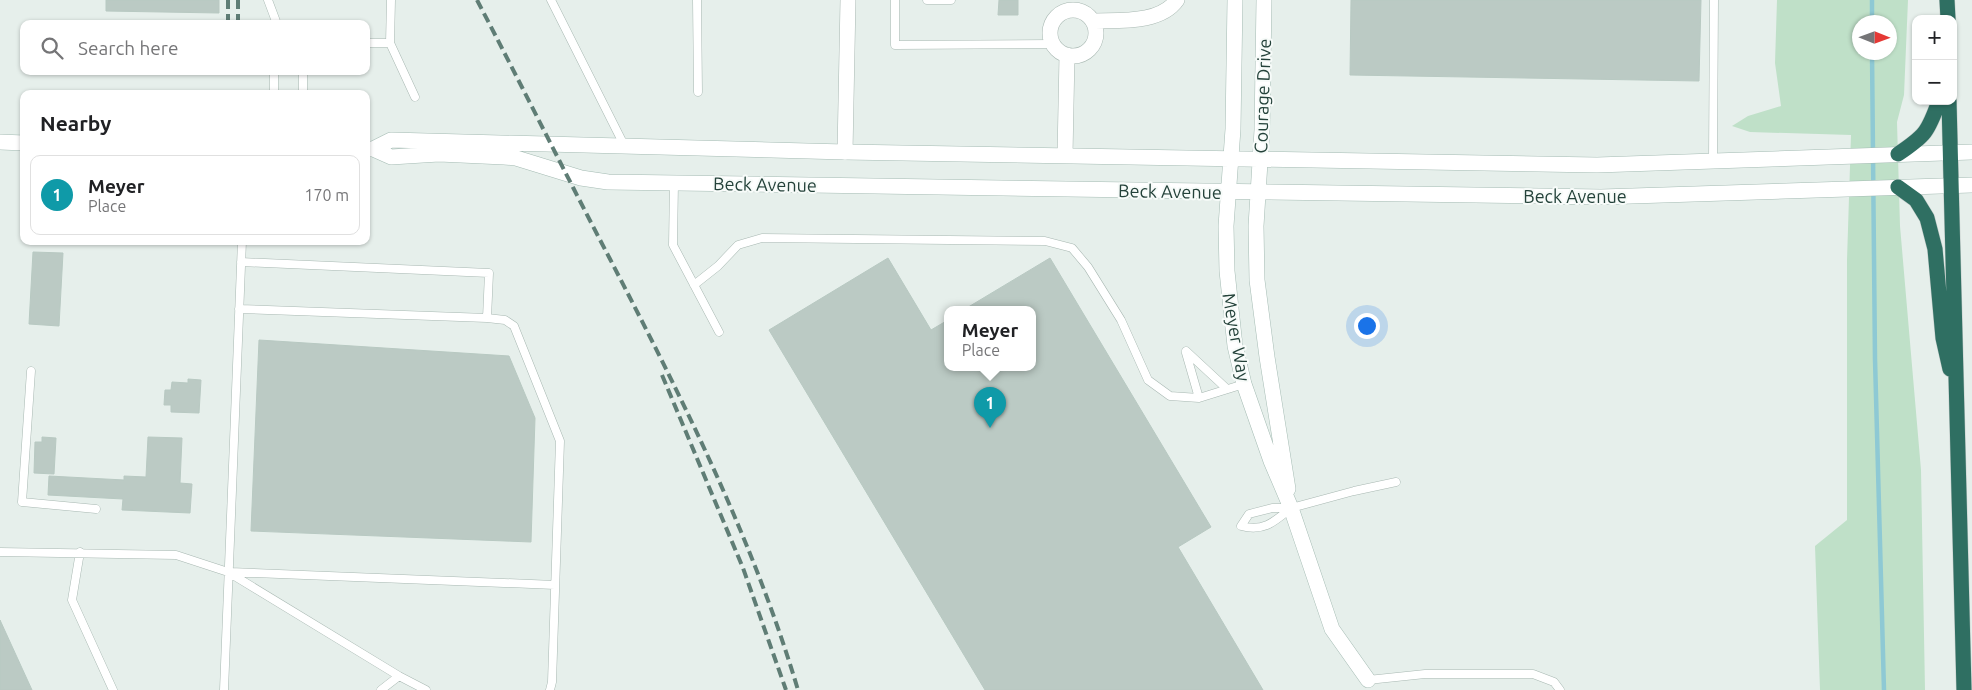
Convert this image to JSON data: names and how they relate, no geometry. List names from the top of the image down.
{
  "streets": {
    "street": ["Courage Drive", "Beck Avenue", "Meyer Way"]
  },
  "crossings": [
    ["Courage Drive", "Beck Avenue"],
    ["Courage Drive", "Meyer Way"],
    ["Beck Avenue", "Meyer Way"]
  ],
  "north": "right",
  "page": {
    "map_buttons": ["+", "−"],
    "search": "Search here",
    "heading": "Nearby",
    "list": [
      {
        "mark": "1",
        "name": "Meyer",
        "note": "Place",
        "value": "170 m"
      }
    ],
    "popup": ["Meyer", "Place"],
    "pins": "1"
  }
}
